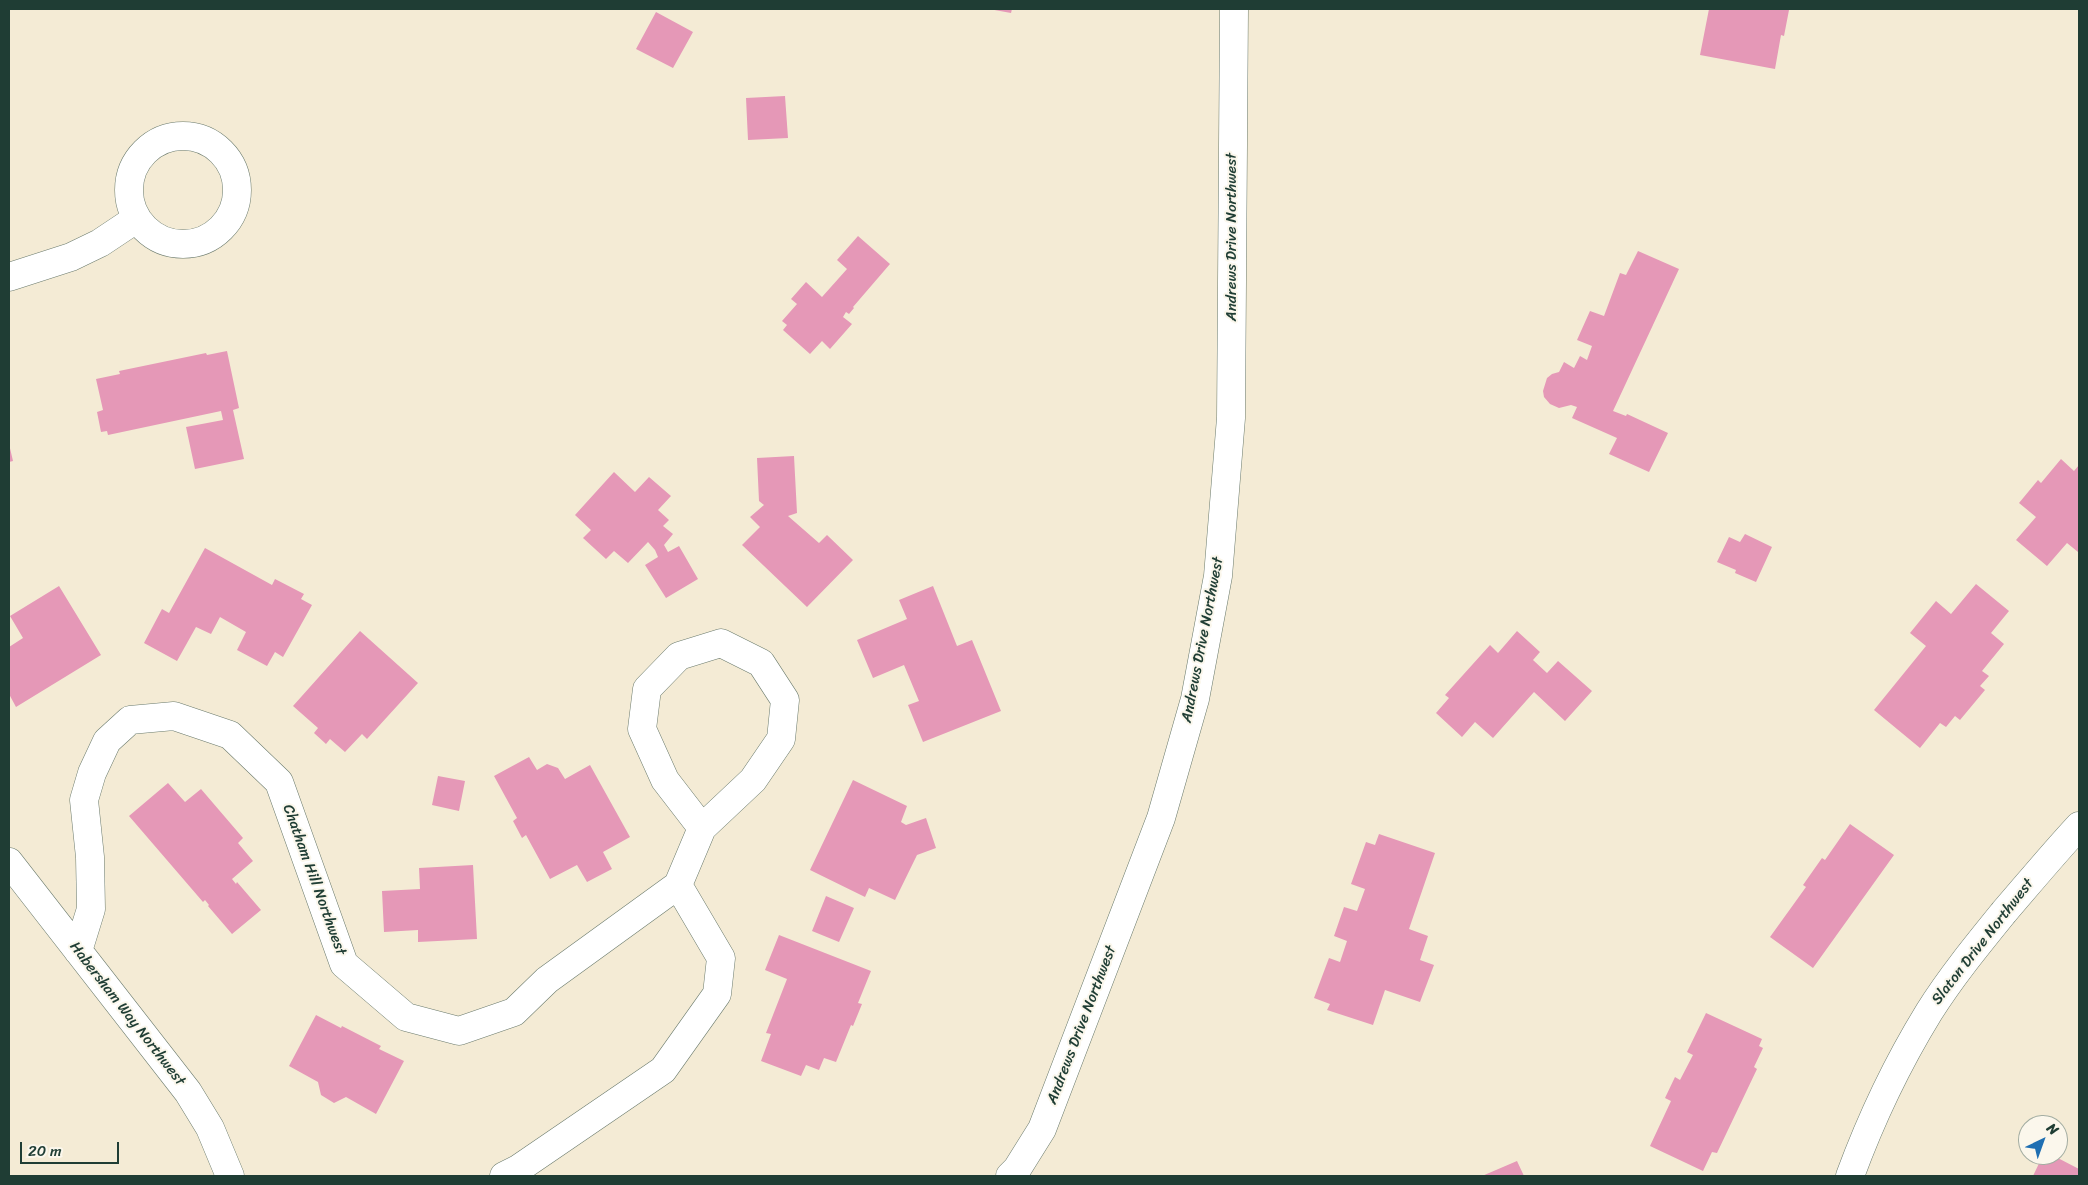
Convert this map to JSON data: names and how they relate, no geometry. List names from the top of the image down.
{
  "streets": {
    "street": [
      "Andrews Drive Northwest",
      "Chatham Hill Northwest",
      "Slaton Drive Northwest",
      "Habersham Way Northwest"
    ]
  },
  "crossings": [
    ["Chatham Hill Northwest", "Habersham Way Northwest"]
  ],
  "scale_bar": "20 m",
  "north": "top right"
}
